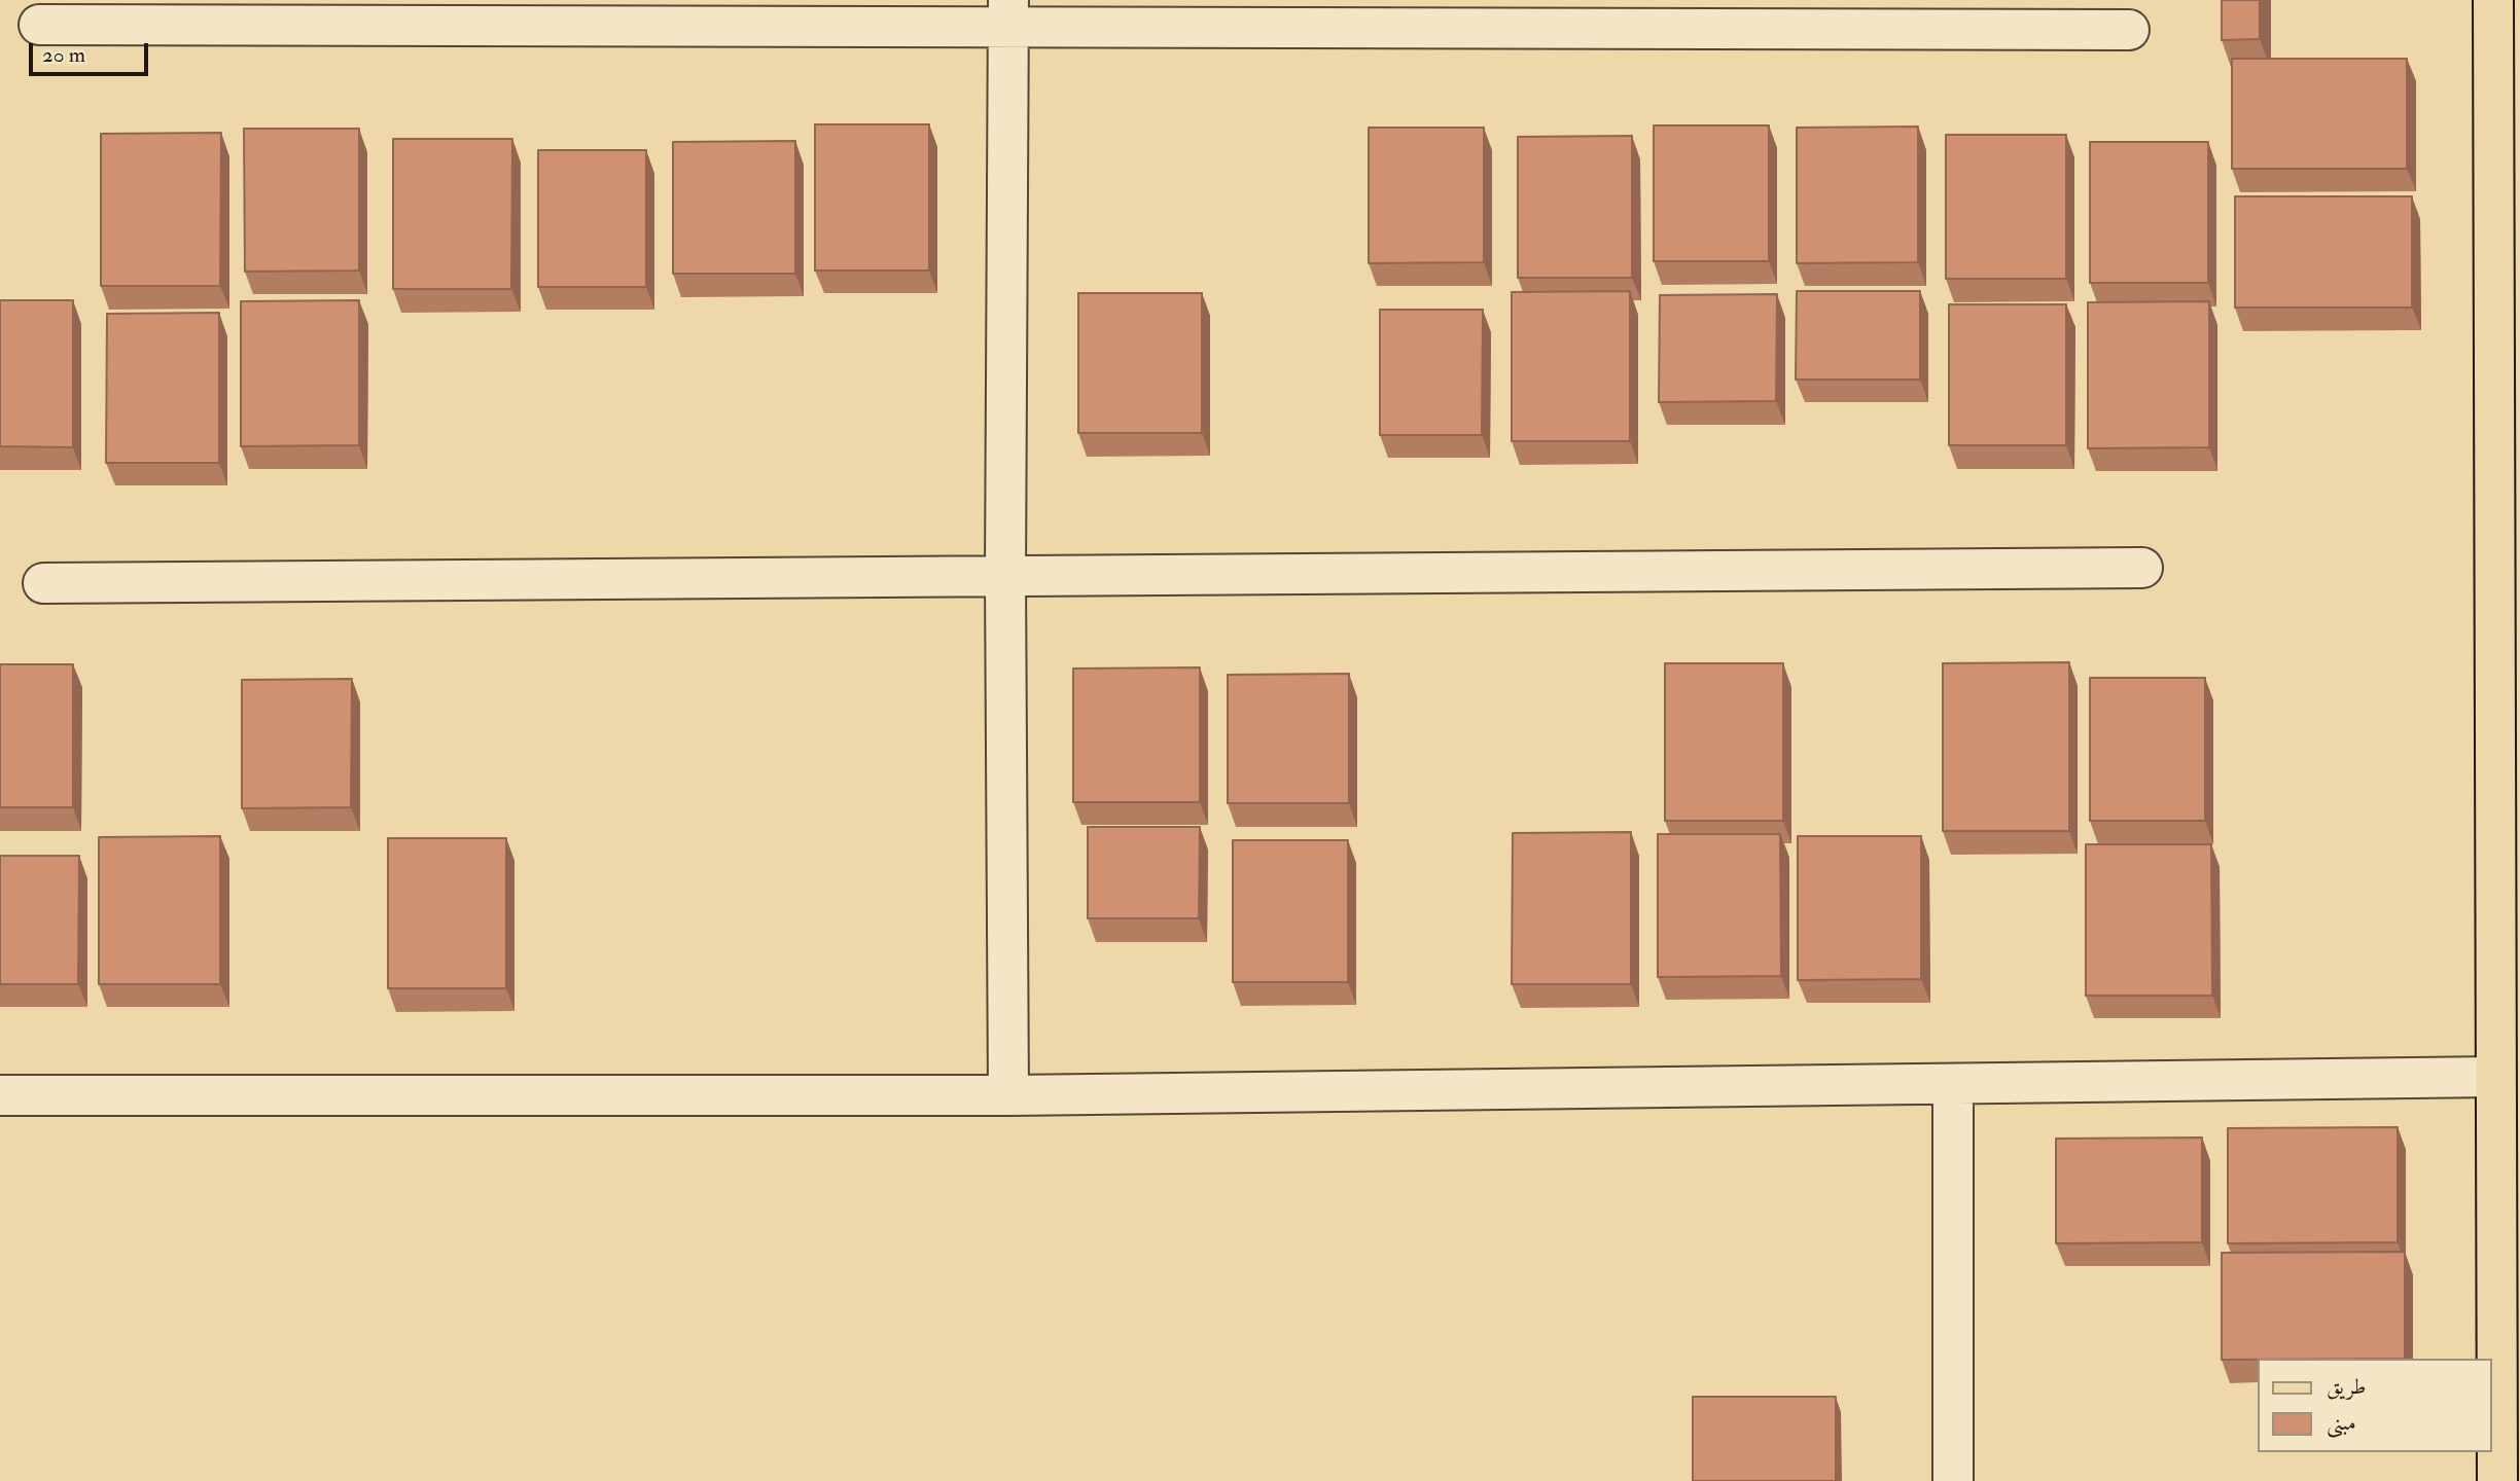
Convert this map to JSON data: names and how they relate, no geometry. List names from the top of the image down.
{
  "legend": ["طريق", "مبنى"],
  "scale_bar": "20 m"
}
